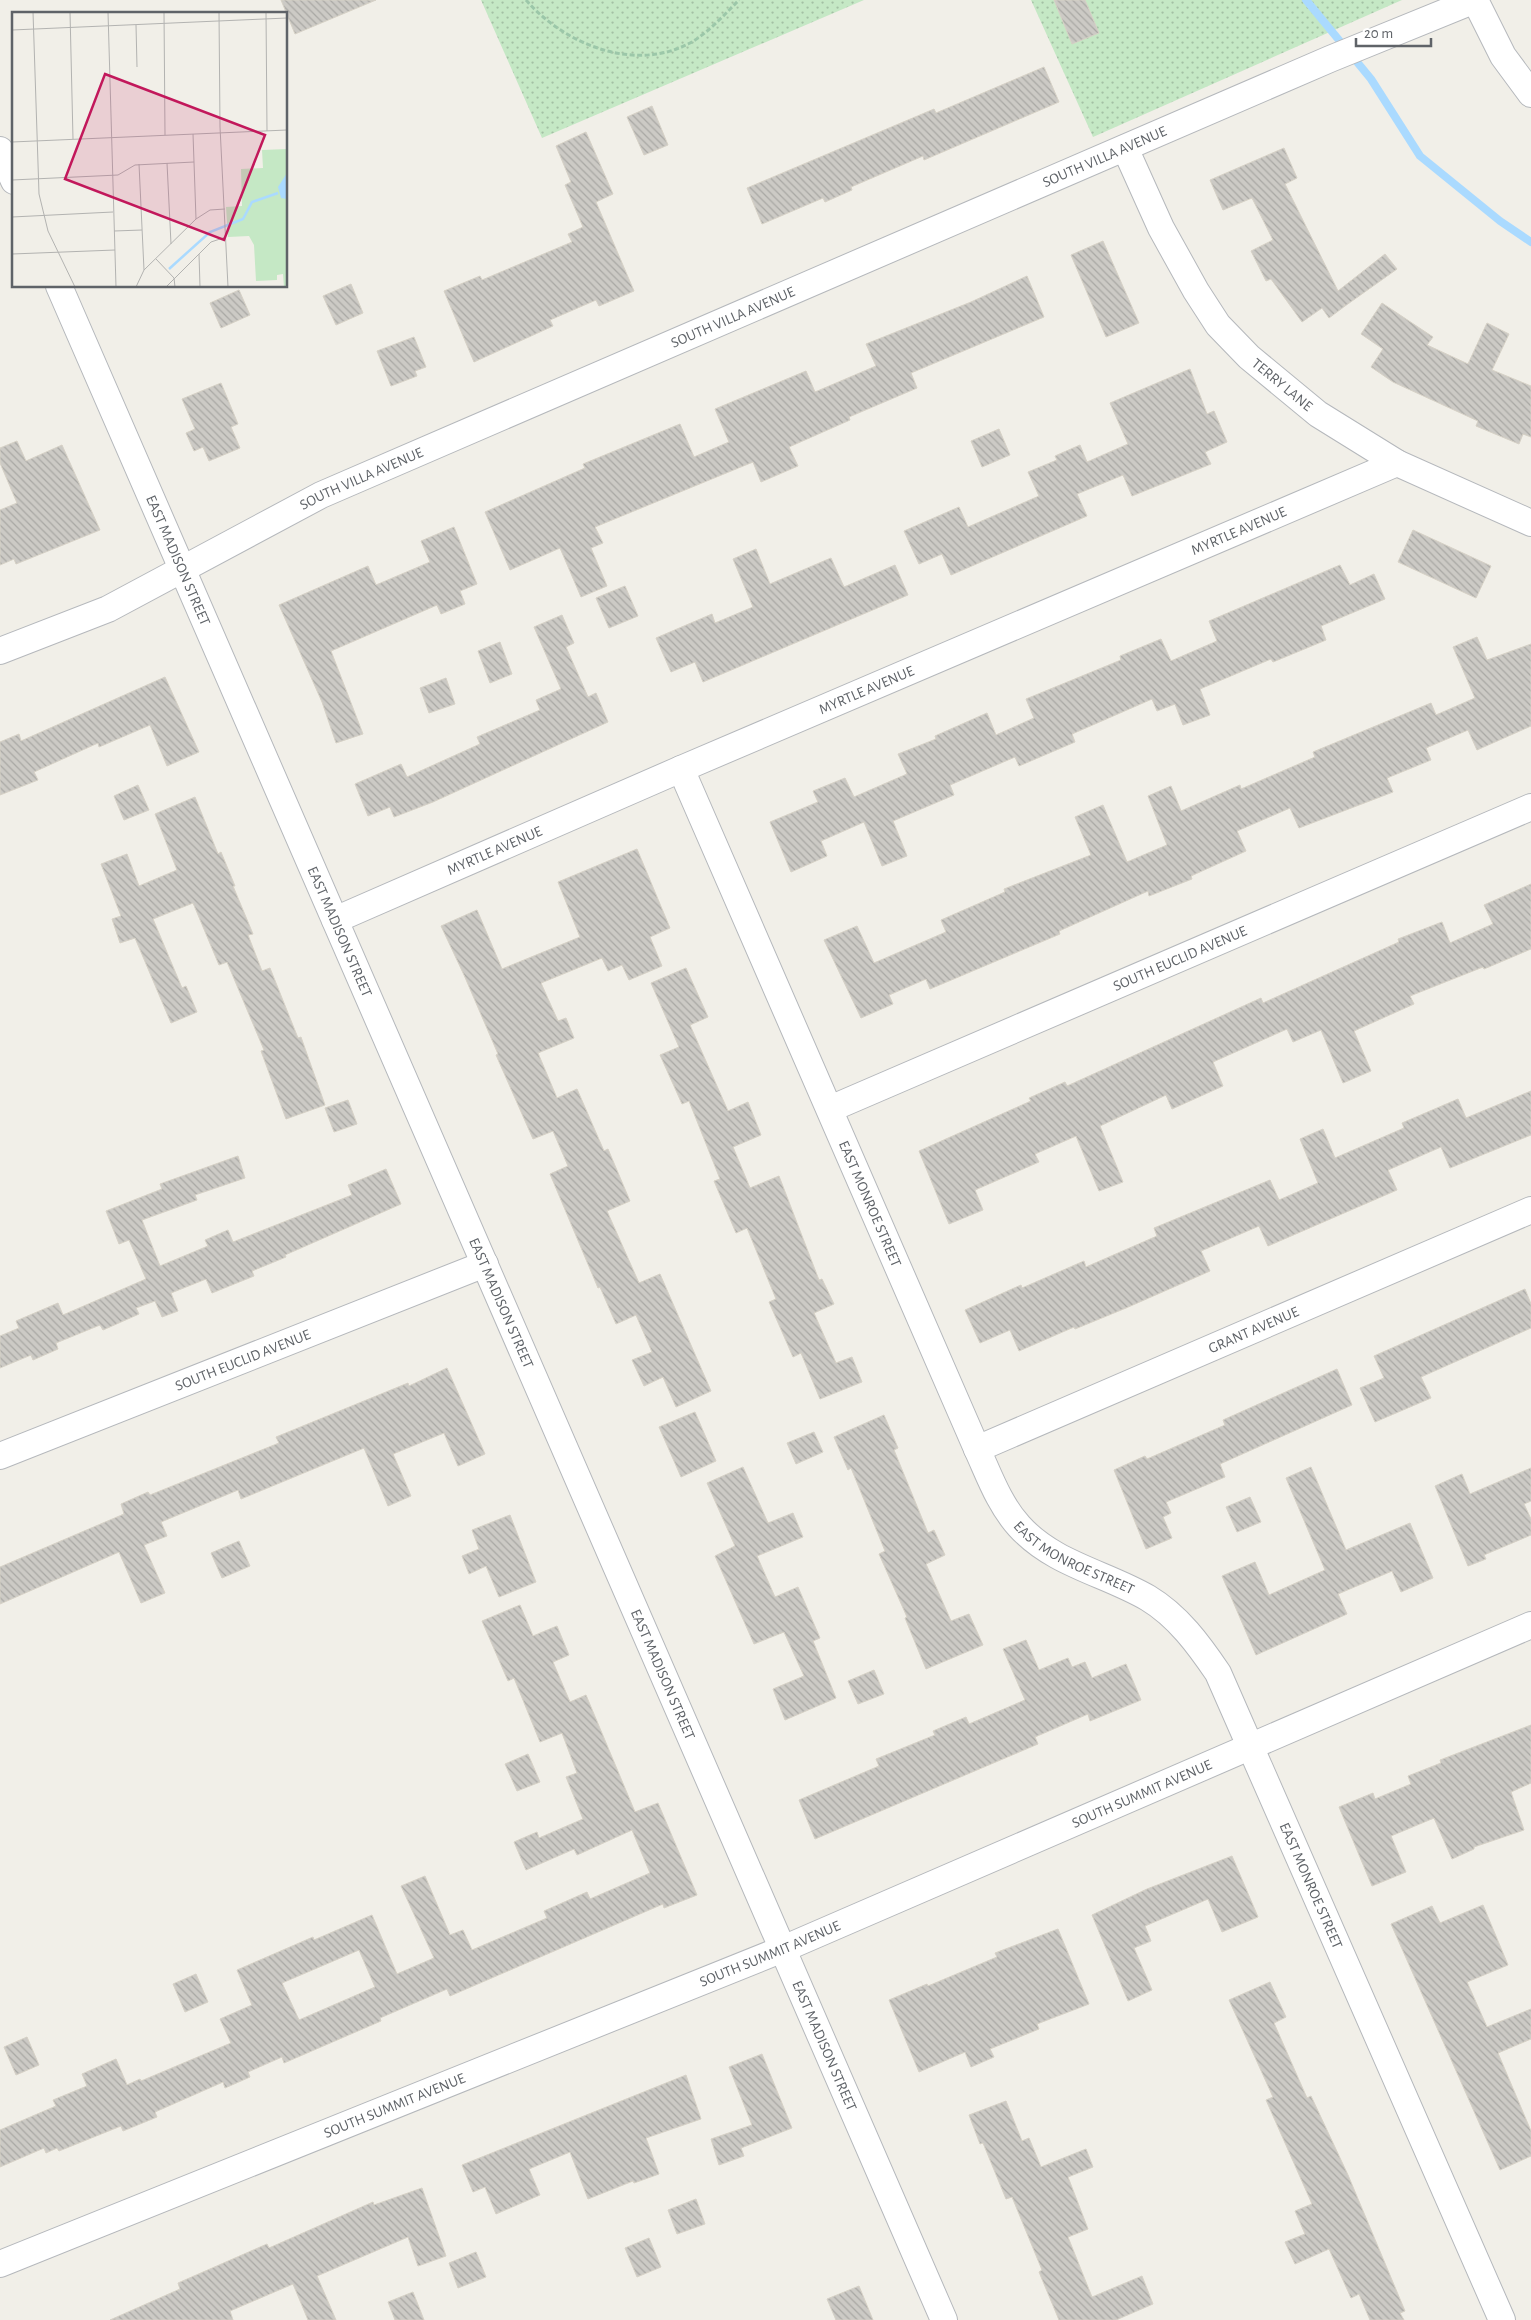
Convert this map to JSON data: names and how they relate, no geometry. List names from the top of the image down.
{
  "streets": {
    "street": [
      "SOUTH VILLA AVENUE",
      "TERRY LANE",
      "MYRTLE AVENUE",
      "EAST MADISON STREET",
      "SOUTH EUCLID AVENUE",
      "EAST MONROE STREET",
      "GRANT AVENUE",
      "SOUTH SUMMIT AVENUE"
    ]
  },
  "crossings": [
    ["SOUTH VILLA AVENUE", "TERRY LANE"],
    ["SOUTH VILLA AVENUE", "EAST MADISON STREET"],
    ["TERRY LANE", "MYRTLE AVENUE"],
    ["MYRTLE AVENUE", "EAST MADISON STREET"],
    ["MYRTLE AVENUE", "EAST MONROE STREET"],
    ["EAST MADISON STREET", "SOUTH EUCLID AVENUE"],
    ["EAST MADISON STREET", "SOUTH SUMMIT AVENUE"],
    ["SOUTH EUCLID AVENUE", "EAST MONROE STREET"],
    ["EAST MONROE STREET", "GRANT AVENUE"],
    ["EAST MONROE STREET", "SOUTH SUMMIT AVENUE"]
  ],
  "scale_bar": "20 m"
}
